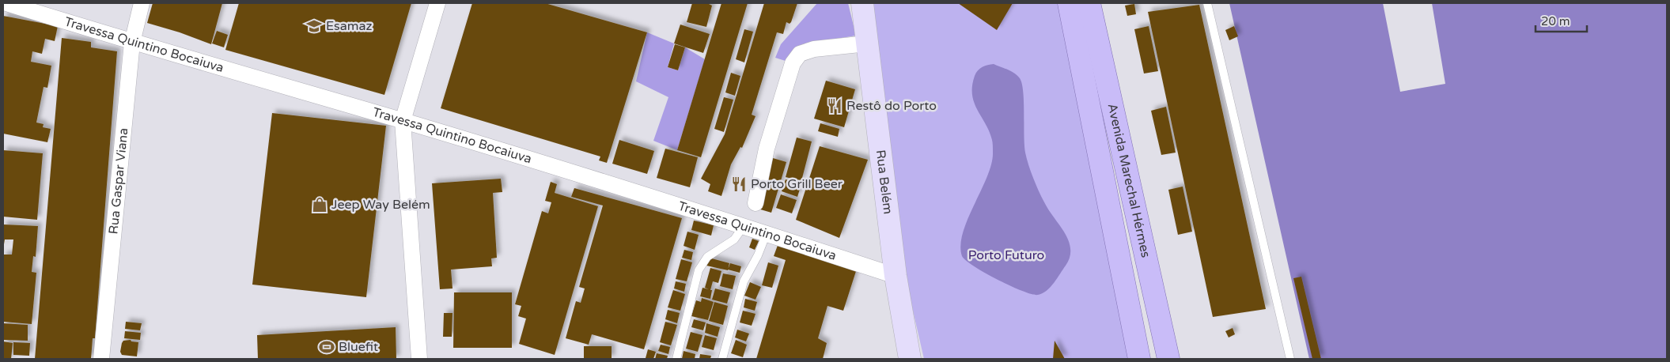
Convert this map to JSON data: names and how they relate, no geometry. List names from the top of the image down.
{
  "streets": {
    "main road": ["Avenida Marechal Hérmes"],
    "street": ["Travessa Quintino Bocaiuva", "Rua Gaspar Viana", "Rua Belém"]
  },
  "crossings": [
    ["Travessa Quintino Bocaiuva", "Rua Gaspar Viana"],
    ["Travessa Quintino Bocaiuva", "Rua Belém"]
  ],
  "parks": ["Porto Futuro"],
  "places": {
    "school or university": ["Esamaz"],
    "restaurant": ["Restô do Porto", "Porto Grill Beer"],
    "shop": ["Jeep Way Belém"],
    "sports": ["Bluefit"]
  },
  "scale_bar": "20 m"
}
